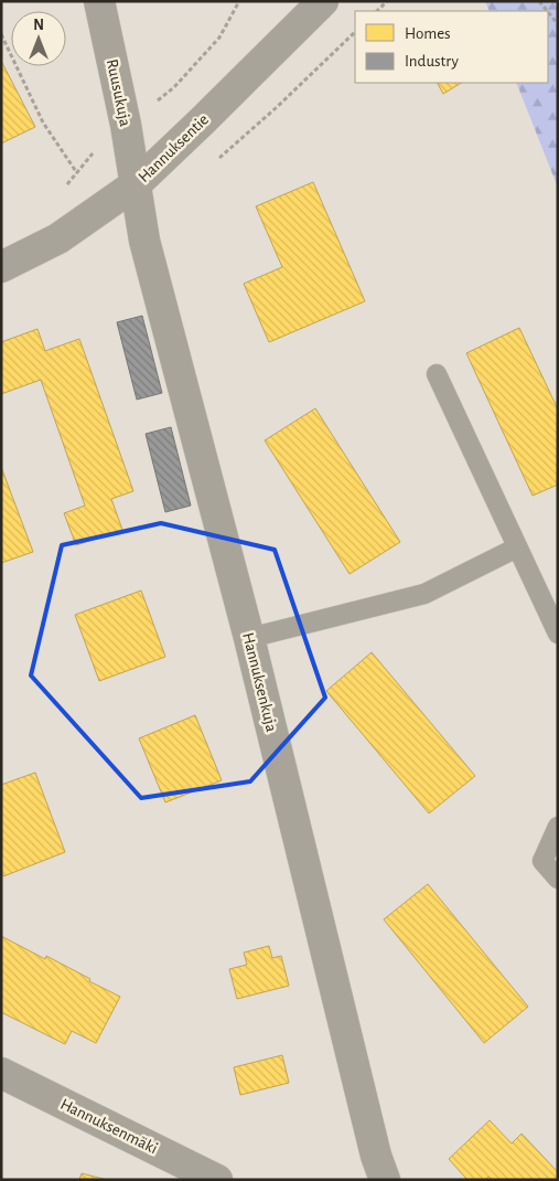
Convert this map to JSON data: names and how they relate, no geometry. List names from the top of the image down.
{
  "streets": {
    "street": [
      "Ruusukuja",
      "Hannuksentie",
      "Hannuksenkuja",
      "Hannuksenmäki"
    ]
  },
  "crossings": [
    ["Ruusukuja", "Hannuksentie"],
    ["Ruusukuja", "Hannuksenkuja"],
    ["Hannuksentie", "Hannuksenkuja"]
  ],
  "legend": ["Homes", "Industry"],
  "north": "top"
}
